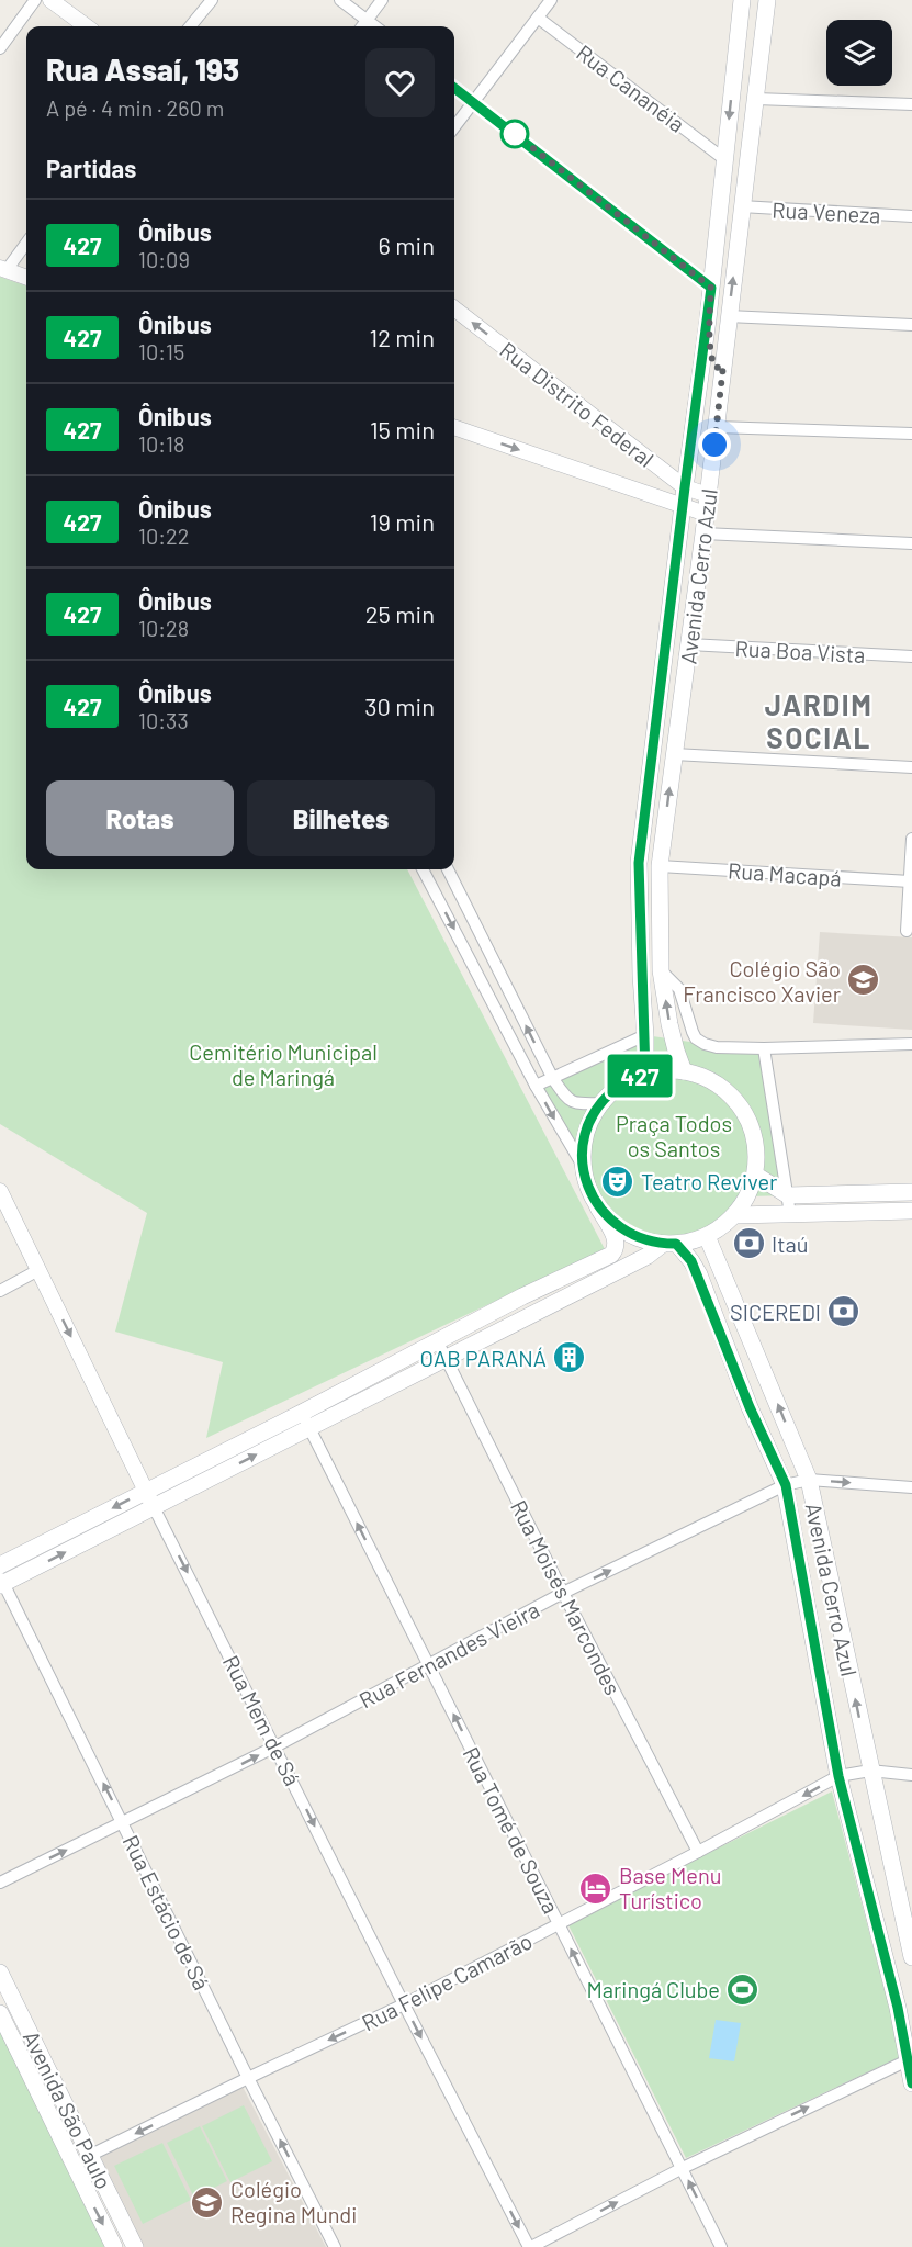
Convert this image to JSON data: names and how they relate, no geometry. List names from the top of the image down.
{
  "streets": {
    "main road": ["Avenida Cerro Azul", "Avenida São Paulo"],
    "street": [
      "Rua Cananéia",
      "Rua Veneza",
      "Rua Distrito Federal",
      "Rua Boa Vista",
      "Rua Macapá",
      "Rua Moisés Marcondes",
      "Rua Fernandes Vieira",
      "Rua Mem de Sá",
      "Rua Tomé de Souza",
      "Rua Estácio de Sá",
      "Rua Felipe Camarão"
    ]
  },
  "crossings": [
    ["Rua Cananéia", "Avenida Cerro Azul"],
    ["Rua Veneza", "Avenida Cerro Azul"],
    ["Rua Distrito Federal", "Avenida Cerro Azul"],
    ["Avenida Cerro Azul", "Rua Boa Vista"],
    ["Avenida Cerro Azul", "Rua Macapá"],
    ["Avenida Cerro Azul", "Rua Fernandes Vieira"],
    ["Avenida Cerro Azul", "Rua Felipe Camarão"],
    ["Rua Moisés Marcondes", "Rua Fernandes Vieira"],
    ["Rua Moisés Marcondes", "Rua Felipe Camarão"],
    ["Rua Fernandes Vieira", "Rua Mem de Sá"],
    ["Rua Fernandes Vieira", "Rua Tomé de Souza"],
    ["Rua Fernandes Vieira", "Rua Estácio de Sá"],
    ["Rua Mem de Sá", "Rua Felipe Camarão"],
    ["Rua Tomé de Souza", "Rua Felipe Camarão"],
    ["Rua Estácio de Sá", "Rua Felipe Camarão"],
    ["Rua Felipe Camarão", "Avenida São Paulo"]
  ],
  "one_way": [
    "Rua Fernandes Vieira",
    "Rua Mem de Sá",
    "Rua Tomé de Souza",
    "Rua Estácio de Sá",
    "Rua Felipe Camarão"
  ],
  "districts": ["JARDIM SOCIAL"],
  "parks": ["Cemitério Municipal de Maringá", "Praça Todos os Santos"],
  "places": {
    "school or university": ["Colégio São Francisco Xavier", "Colégio Regina Mundi"],
    "theatre": ["Teatro Reviver"],
    "bank": ["Itaú", "SICEREDI"],
    "building": ["OAB PARANÁ"],
    "hotel": ["Base Menu Turístico"],
    "sports": ["Maringá Clube"]
  },
  "lines": ["bus line 427"],
  "page": {
    "on_map": "427",
    "heading": [
      ["Rua Assaí, 193", "A pé · 4 min · 260 m"],
      "Partidas"
    ],
    "list": [
      {
        "mark": "427",
        "name": "Ônibus",
        "note": "10:09",
        "value": "6 min"
      },
      {
        "mark": "427",
        "name": "Ônibus",
        "note": "10:15",
        "value": "12 min"
      },
      {
        "mark": "427",
        "name": "Ônibus",
        "note": "10:18",
        "value": "15 min"
      },
      {
        "mark": "427",
        "name": "Ônibus",
        "note": "10:22",
        "value": "19 min"
      },
      {
        "mark": "427",
        "name": "Ônibus",
        "note": "10:28",
        "value": "25 min"
      },
      {
        "mark": "427",
        "name": "Ônibus",
        "note": "10:33",
        "value": "30 min"
      }
    ],
    "buttons": ["Rotas", "Bilhetes"]
  }
}
